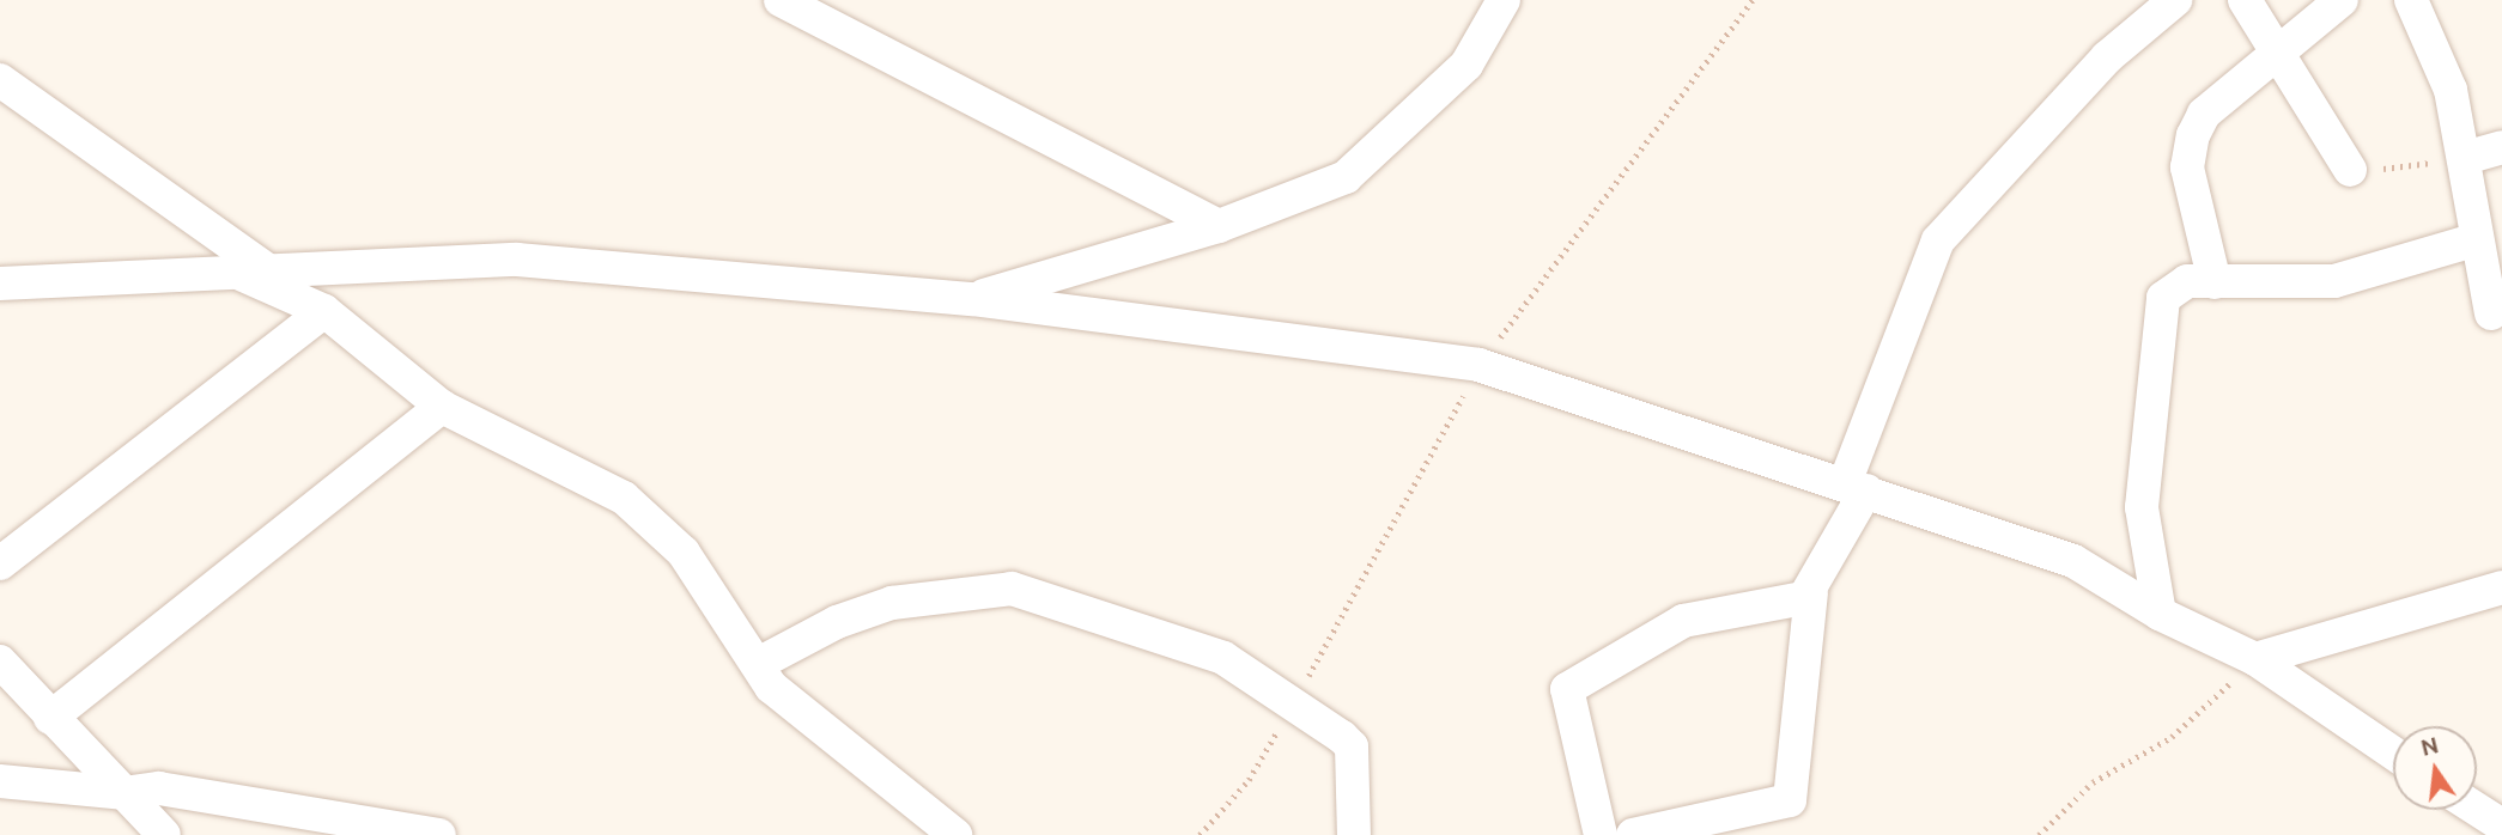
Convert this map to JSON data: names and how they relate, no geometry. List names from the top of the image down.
{
  "north": "top"
}
